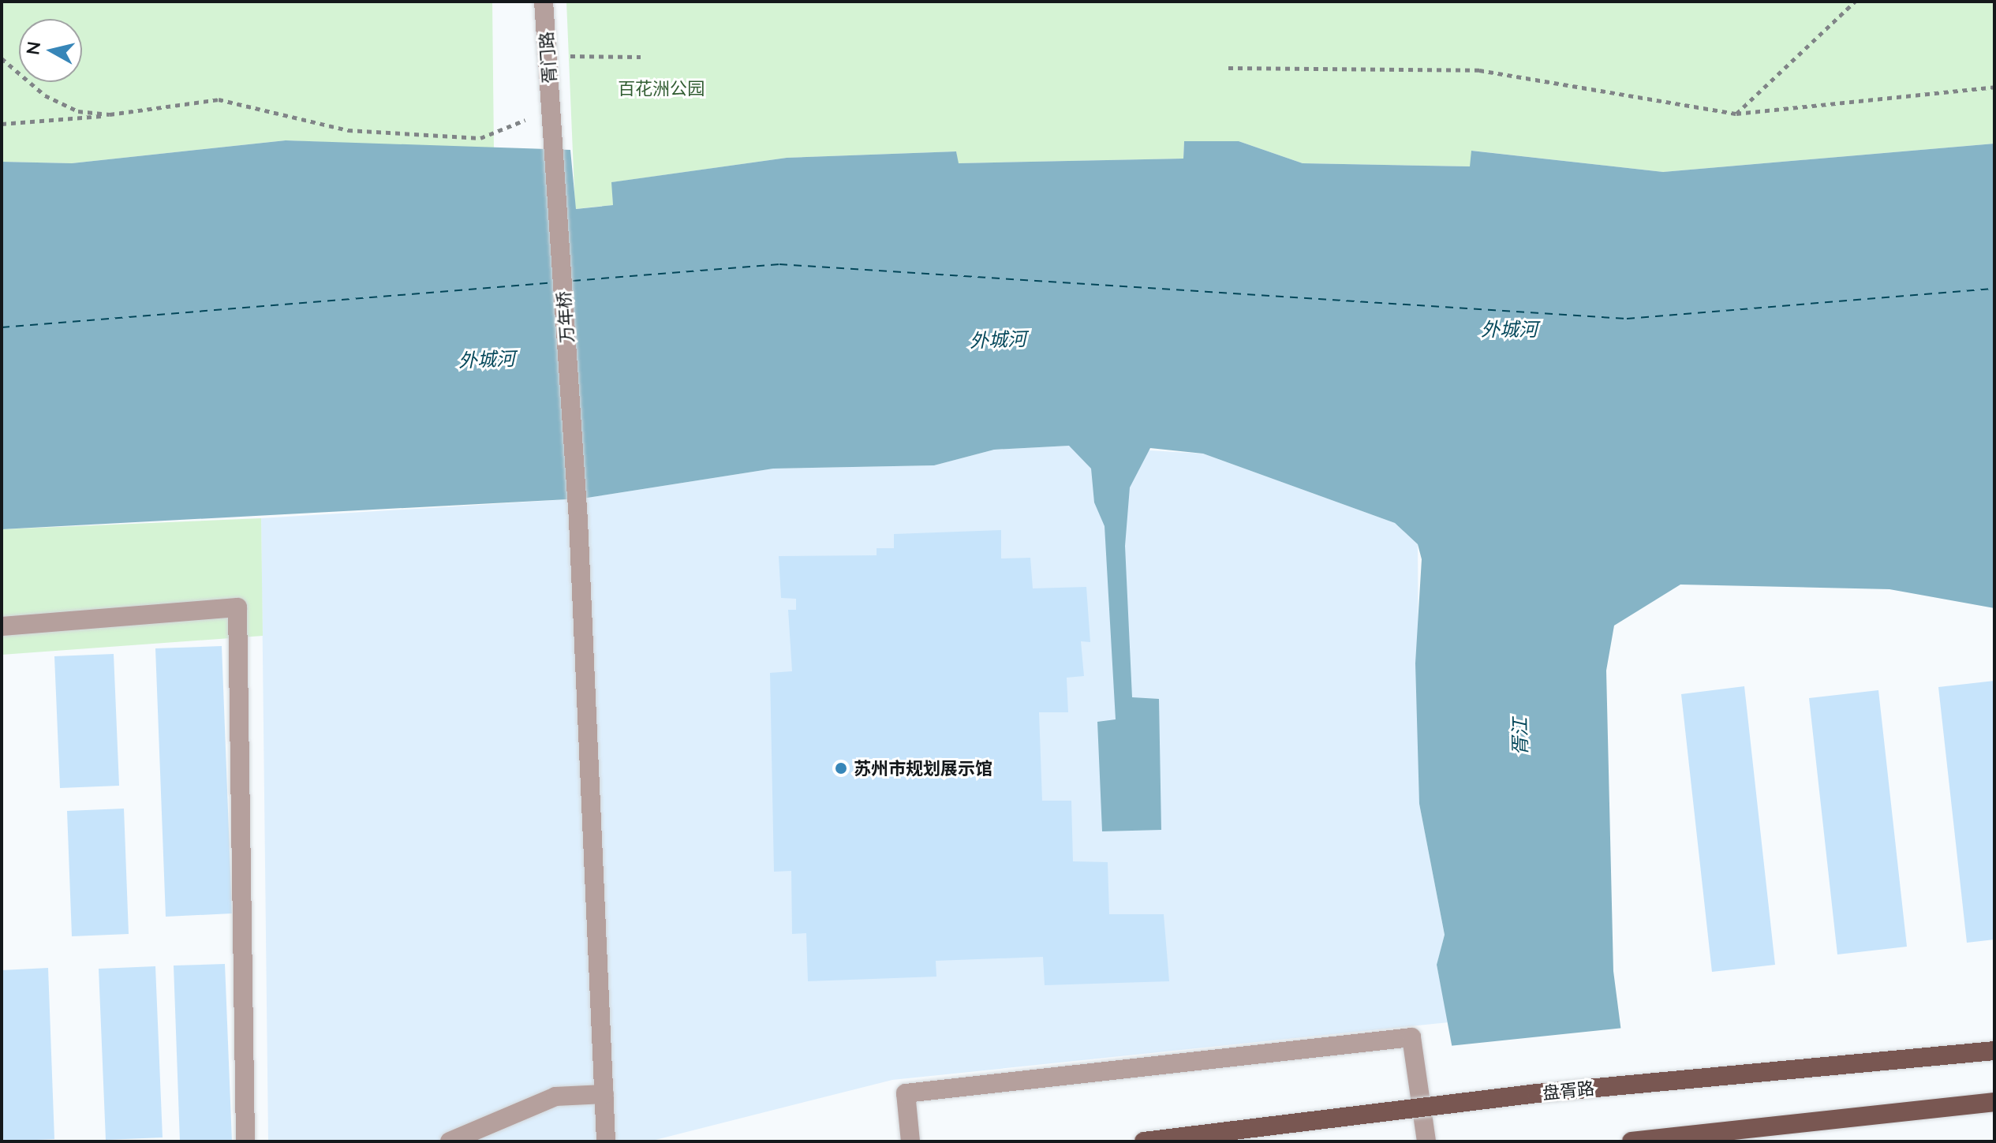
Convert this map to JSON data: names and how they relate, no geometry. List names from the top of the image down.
{
  "streets": {
    "main road": ["盘胥路"],
    "street": ["胥门路", "万年桥"]
  },
  "crossings": [
    ["胥门路", "万年桥"]
  ],
  "water": ["外城河", "胥江"],
  "parks": ["百花洲公园"],
  "places": ["苏州市规划展示馆"],
  "north": "left"
}
